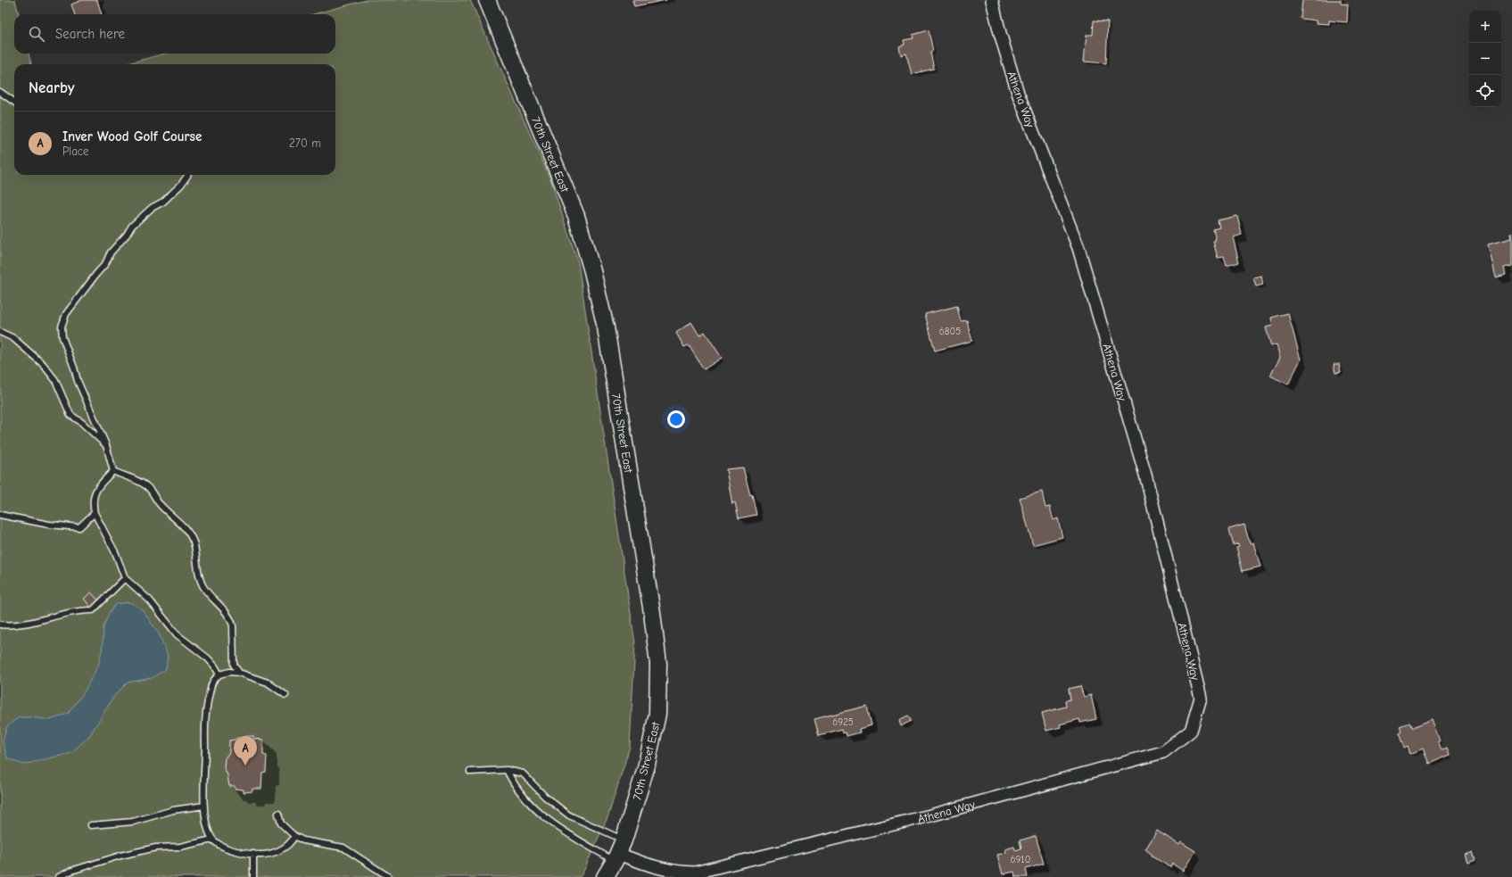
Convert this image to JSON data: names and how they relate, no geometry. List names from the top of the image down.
{
  "streets": {
    "main road": ["70th Street East"],
    "street": ["Athena Way"]
  },
  "crossings": [
    ["Athena Way", "70th Street East"]
  ],
  "house_numbers": ["6805", "6925", "6910"],
  "page": {
    "map_buttons": ["+", "−"],
    "search": "Search here",
    "heading": "Nearby",
    "list": [
      {
        "mark": "A",
        "name": "Inver Wood Golf Course",
        "note": "Place",
        "value": "270 m"
      }
    ],
    "pins": "A"
  }
}
